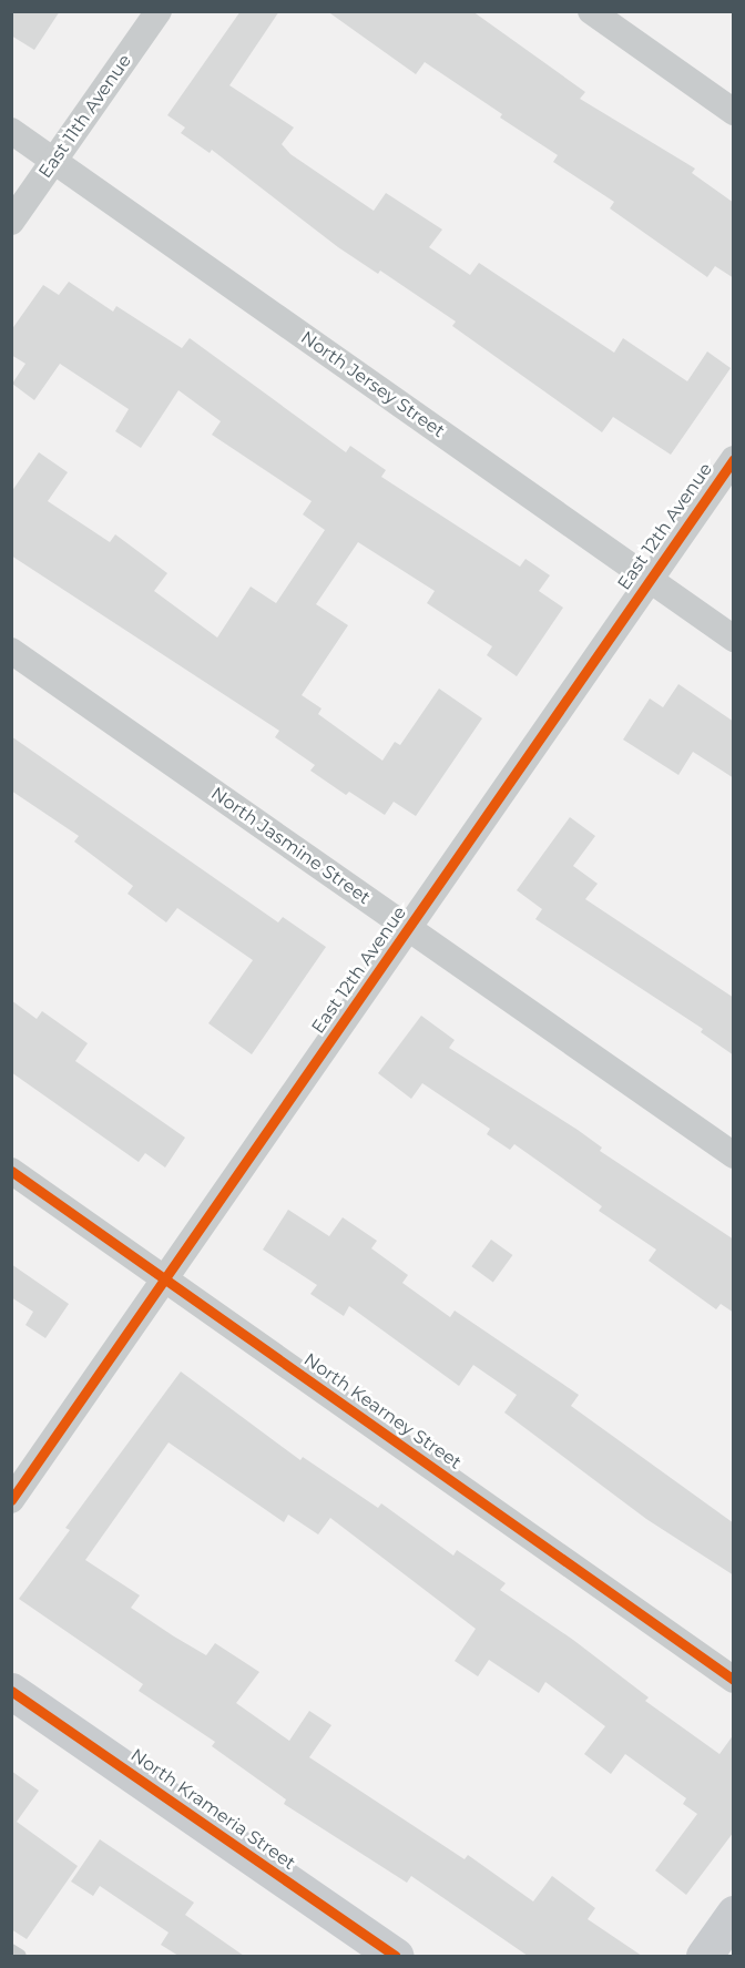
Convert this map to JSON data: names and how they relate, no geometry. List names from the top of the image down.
{
  "streets": {
    "street": [
      "East 11th Avenue",
      "North Jersey Street",
      "East 12th Avenue",
      "North Jasmine Street",
      "North Kearney Street",
      "North Krameria Street"
    ]
  },
  "crossings": [
    ["East 11th Avenue", "North Jersey Street"],
    ["North Jersey Street", "East 12th Avenue"],
    ["East 12th Avenue", "North Jasmine Street"],
    ["East 12th Avenue", "North Kearney Street"]
  ]
}
